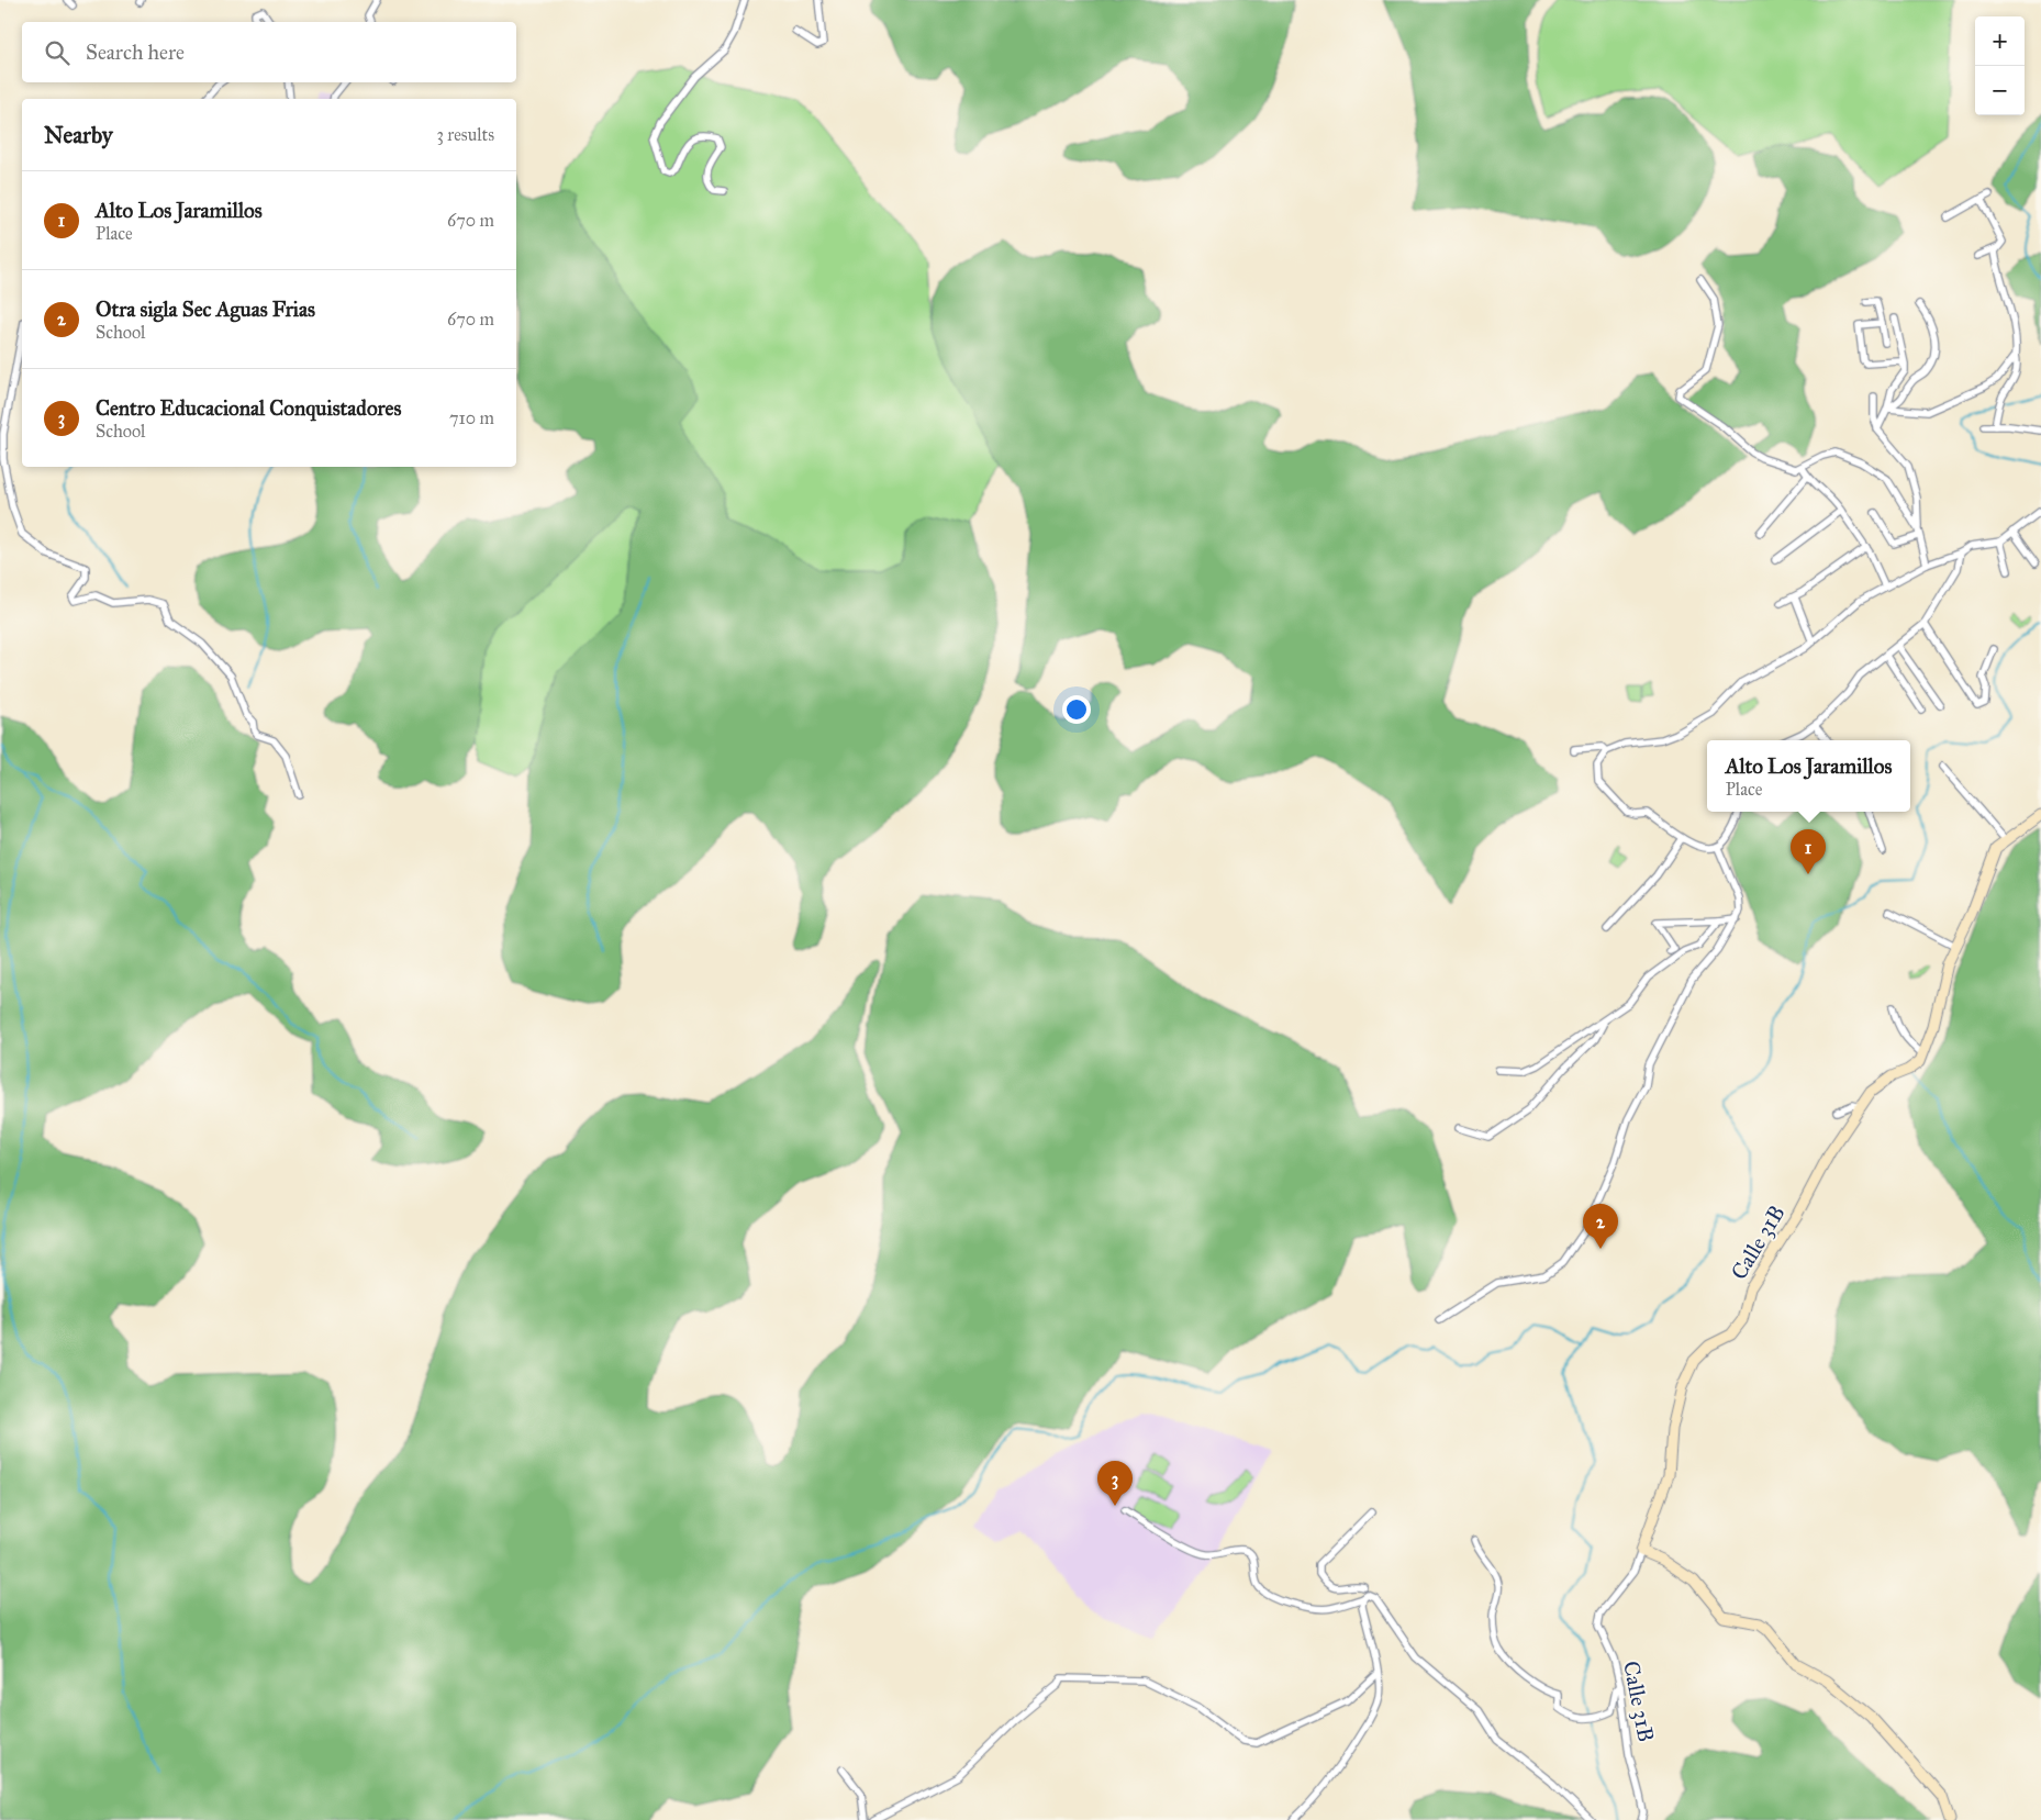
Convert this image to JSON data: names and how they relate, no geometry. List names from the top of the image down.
{
  "streets": {
    "street": ["Calle 31B"]
  },
  "page": {
    "map_buttons": ["+", "−"],
    "search": "Search here",
    "heading": ["Nearby", "3 results"],
    "list": [
      {
        "mark": "1",
        "name": "Alto Los Jaramillos",
        "note": "Place",
        "value": "670 m"
      },
      {
        "mark": "2",
        "name": "Otra sigla Sec Aguas Frias",
        "note": "School",
        "value": "670 m"
      },
      {
        "mark": "3",
        "name": "Centro Educacional Conquistadores",
        "note": "School",
        "value": "710 m"
      }
    ],
    "popup": ["Alto Los Jaramillos", "Place"],
    "pins": ["1", "2", "3"]
  }
}
